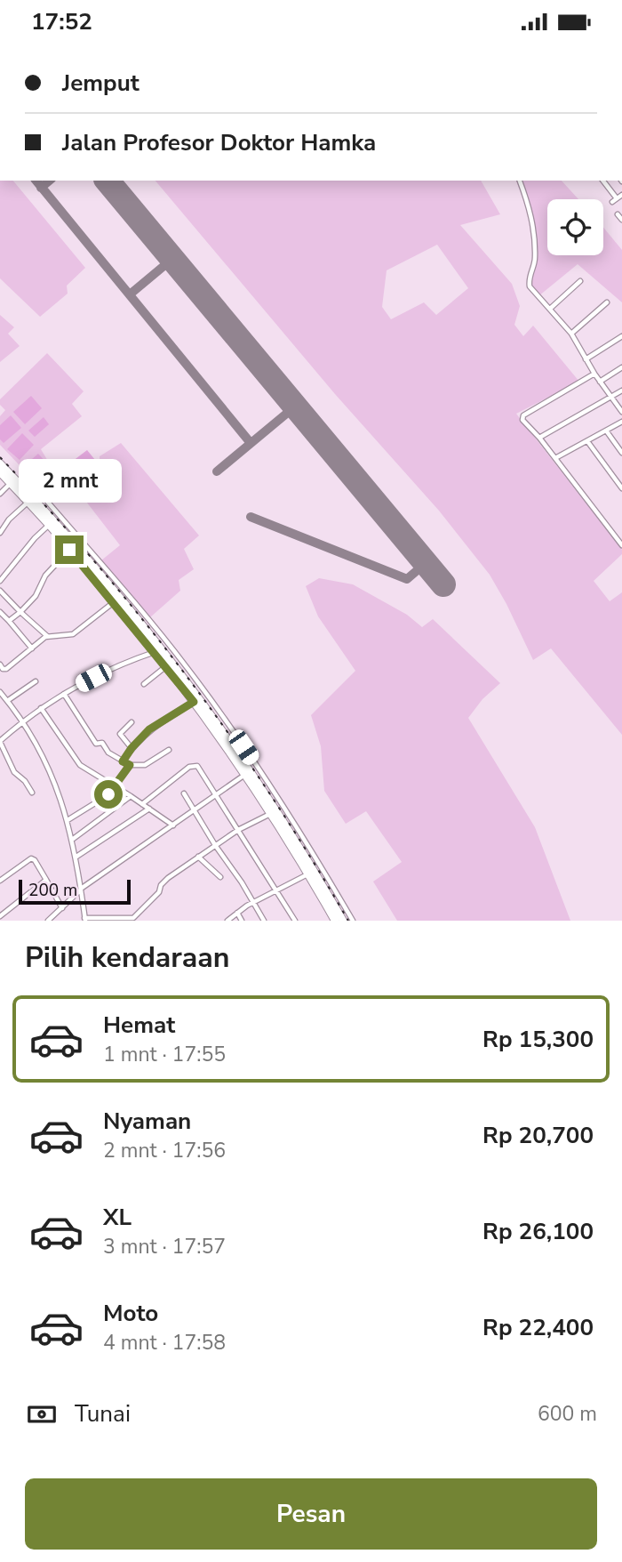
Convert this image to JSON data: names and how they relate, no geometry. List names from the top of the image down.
{
  "scale_bar": "200 m",
  "page": {
    "status": "17:52",
    "banner": ["Jemput", "Jalan Profesor Doktor Hamka"],
    "bubble": "2 mnt",
    "scale": "200 m",
    "heading": "Pilih kendaraan",
    "list": [
      {
        "name": "Hemat",
        "note": "1 mnt · 17:55",
        "value": "Rp 15,300"
      },
      {
        "name": "Nyaman",
        "note": "2 mnt · 17:56",
        "value": "Rp 20,700"
      },
      {
        "name": "XL",
        "note": "3 mnt · 17:57",
        "value": "Rp 26,100"
      },
      {
        "name": "Moto",
        "note": "4 mnt · 17:58",
        "value": "Rp 22,400"
      }
    ],
    "pay": ["Tunai", "600 m"],
    "buttons": "Pesan"
  }
}
